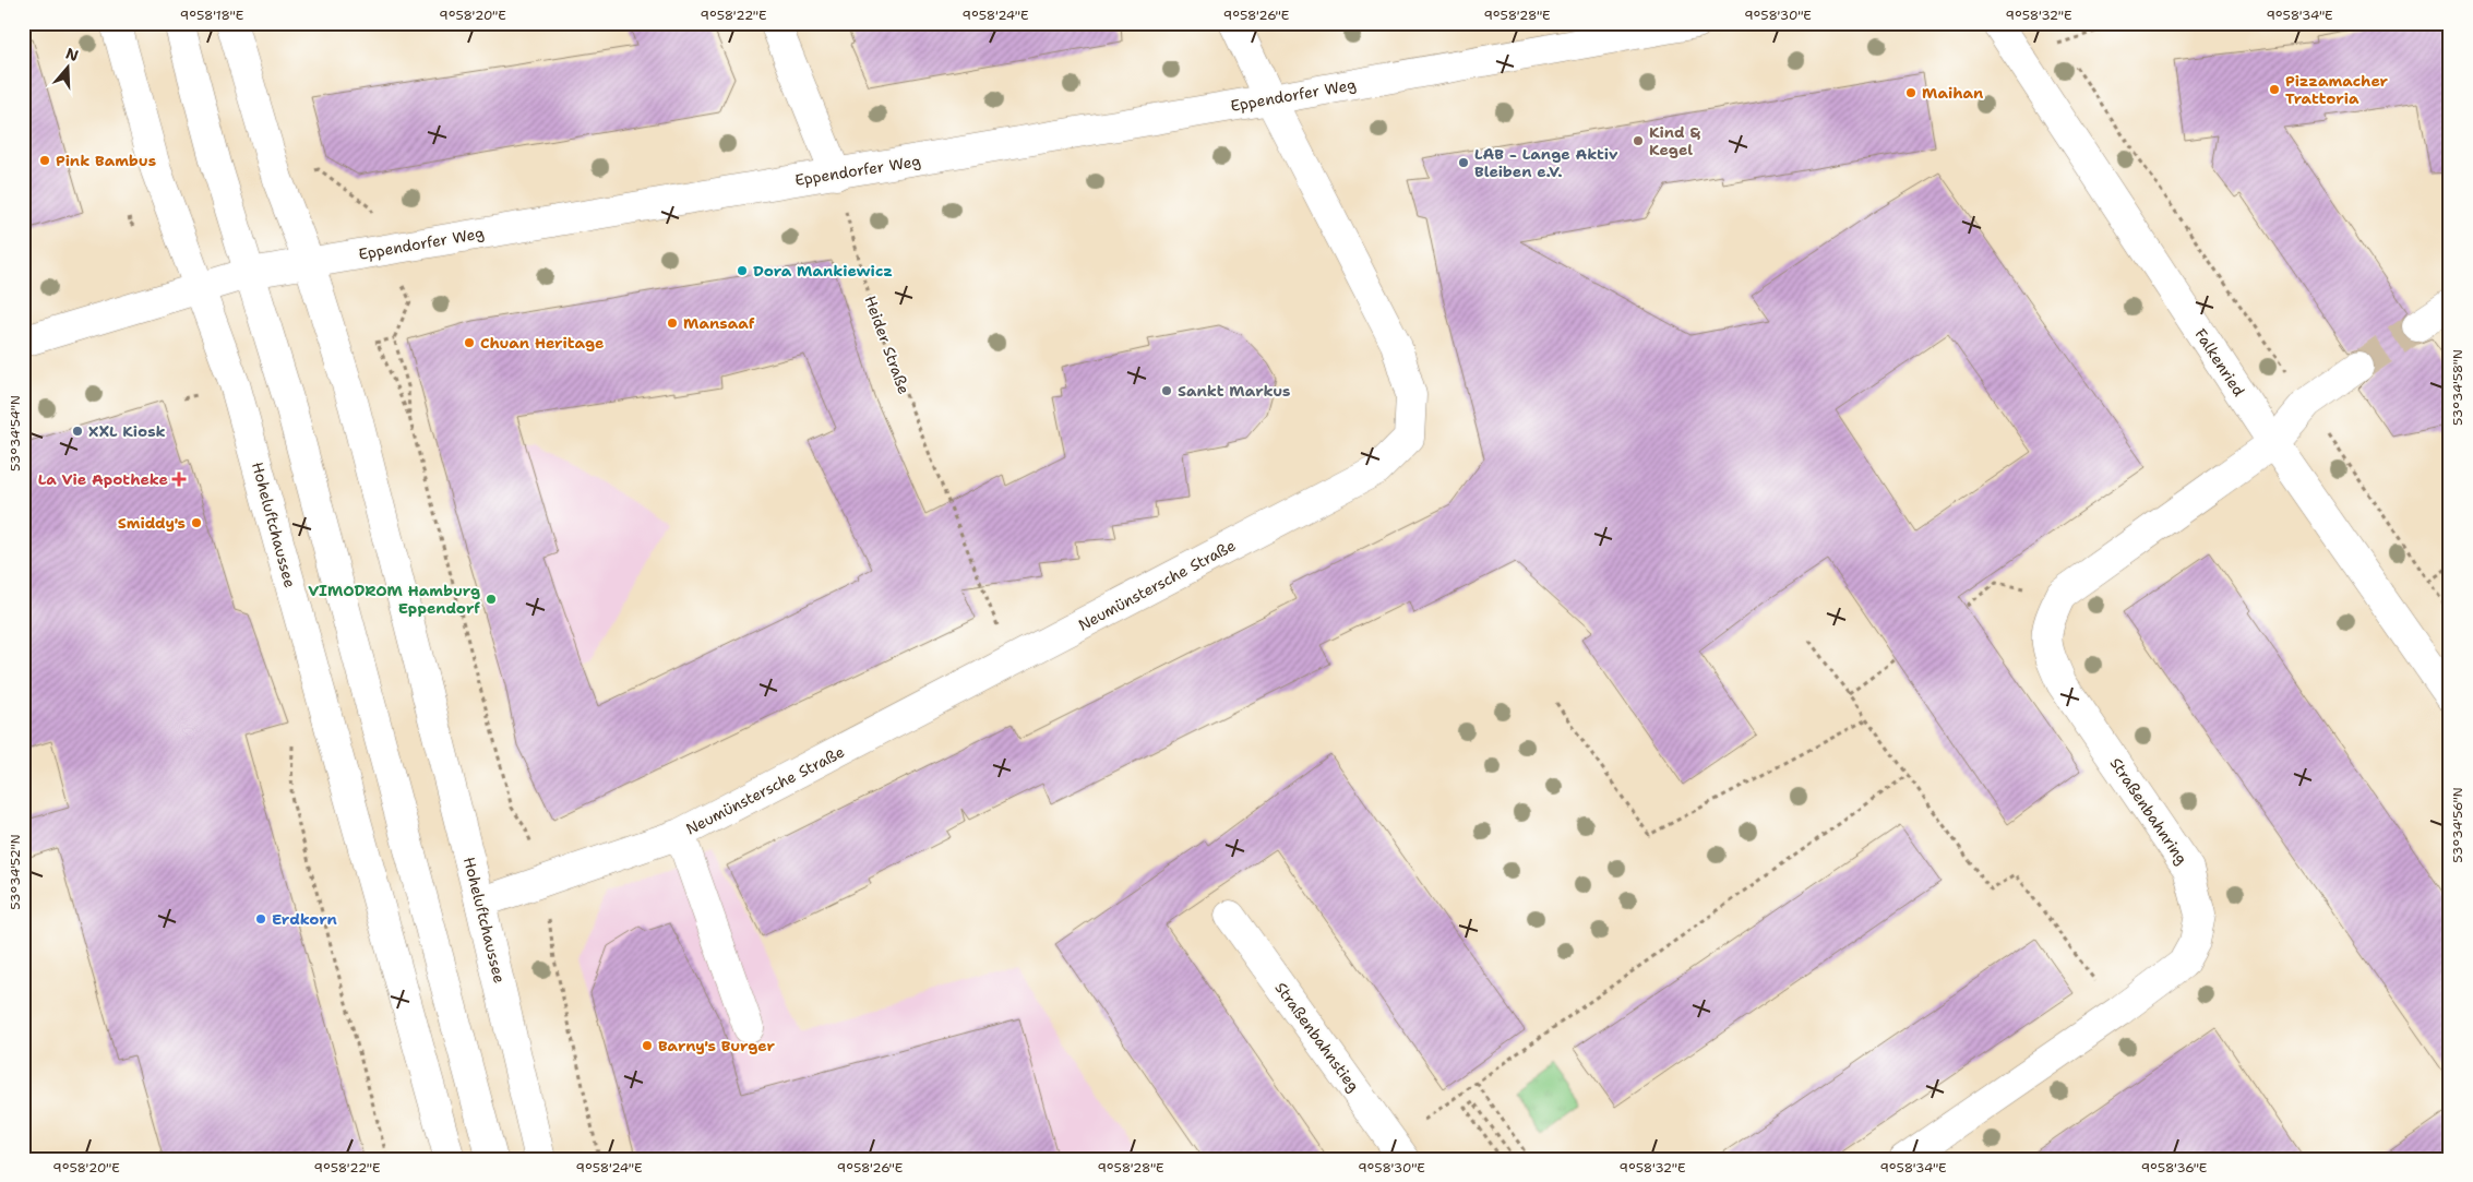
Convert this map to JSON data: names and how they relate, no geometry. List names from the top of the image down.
{
  "streets": {
    "street": [
      "Eppendorfer Weg",
      "Falkenried",
      "Hoheluftchaussee",
      "Neumünstersche Straße",
      "Straßenbahnring",
      "Straßenbahnstieg"
    ],
    "path": ["Heider Straße"]
  },
  "crossings": [
    ["Eppendorfer Weg", "Heider Straße"],
    ["Eppendorfer Weg", "Hoheluftchaussee"],
    ["Eppendorfer Weg", "Neumünstersche Straße"],
    ["Heider Straße", "Neumünstersche Straße"],
    ["Falkenried", "Straßenbahnring"],
    ["Hoheluftchaussee", "Neumünstersche Straße"]
  ],
  "places": {
    "other": [
      "Pizzamacher Trattoria",
      "Maihan",
      "Kind & Kegel",
      "Pink Bambus",
      "LAB - Lange Aktiv Bleiben e.V.",
      "Dora Mankiewicz",
      "Mansaaf",
      "Chuan Heritage",
      "Sankt Markus",
      "XXL Kiosk",
      "Smiddy's",
      "VIMODROM Hamburg Eppendorf",
      "Erdkorn",
      "Barny's Burger"
    ],
    "health": ["La Vie Apotheke"]
  },
  "north": "top",
  "coordinates": [
    "9°58'18\"E",
    "9°58'20\"E",
    "9°58'22\"E",
    "9°58'24\"E",
    "9°58'26\"E",
    "9°58'28\"E",
    "9°58'30\"E",
    "9°58'32\"E",
    "9°58'34\"E",
    "53°34'58\"N",
    "53°34'54\"N",
    "53°34'56\"N",
    "53°34'52\"N",
    "9°58'36\"E"
  ]
}
